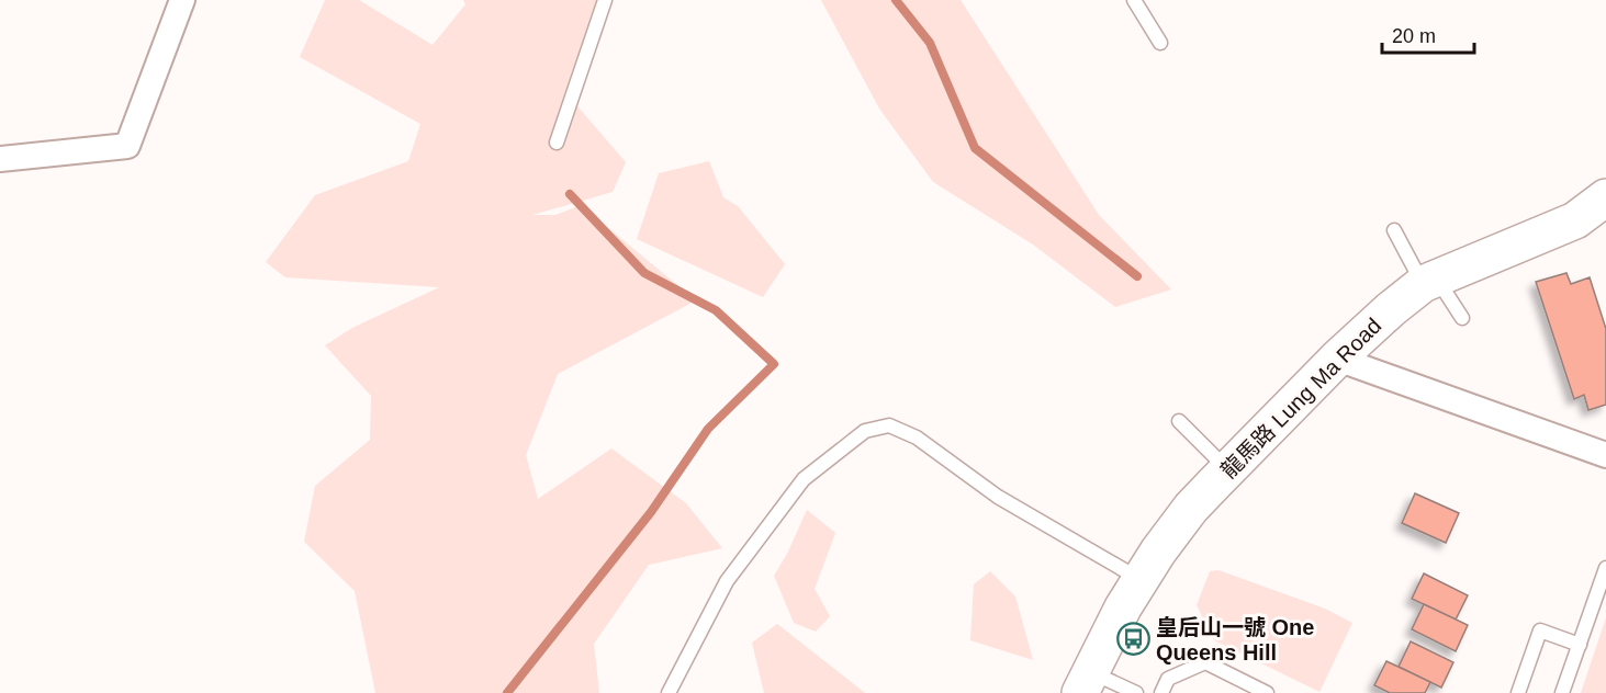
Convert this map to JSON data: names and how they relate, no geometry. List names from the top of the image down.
{
  "streets": {
    "street": ["龍馬路 Lung Ma Road"]
  },
  "places": {
    "bus stop": ["皇后山一號 One Queens Hill"]
  },
  "scale_bar": "20 m"
}
